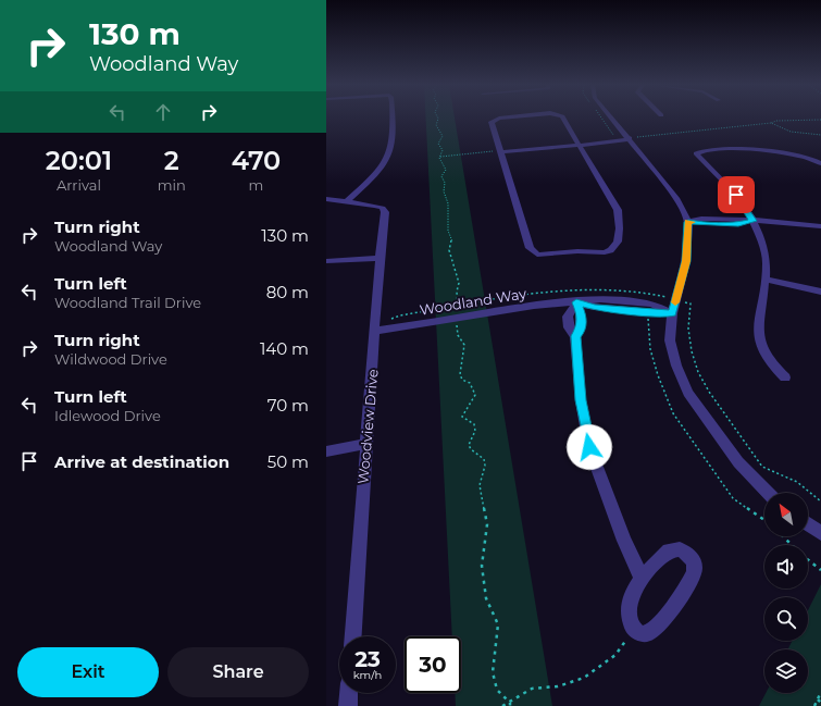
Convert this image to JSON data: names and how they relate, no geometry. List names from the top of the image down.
{
  "streets": {
    "street": ["Woodland Way", "Woodview Drive"]
  },
  "crossings": [
    ["Woodland Way", "Woodview Drive"]
  ],
  "north": "top left",
  "page": {
    "turn": ["130 m", "Woodland Way"],
    "eta": [
      "20:01",
      "Arrival",
      "2",
      "min",
      "470",
      "m"
    ],
    "list": [
      {
        "name": "Turn right",
        "note": "Woodland Way",
        "value": "130 m"
      },
      {
        "name": "Turn left",
        "note": "Woodland Trail Drive",
        "value": "80 m"
      },
      {
        "name": "Turn right",
        "note": "Wildwood Drive",
        "value": "140 m"
      },
      {
        "name": "Turn left",
        "note": "Idlewood Drive",
        "value": "70 m"
      },
      {
        "name": "Arrive at destination",
        "value": "50 m"
      }
    ],
    "speed": "23 km/h",
    "limit": "30",
    "buttons": ["Exit", "Share"]
  }
}
